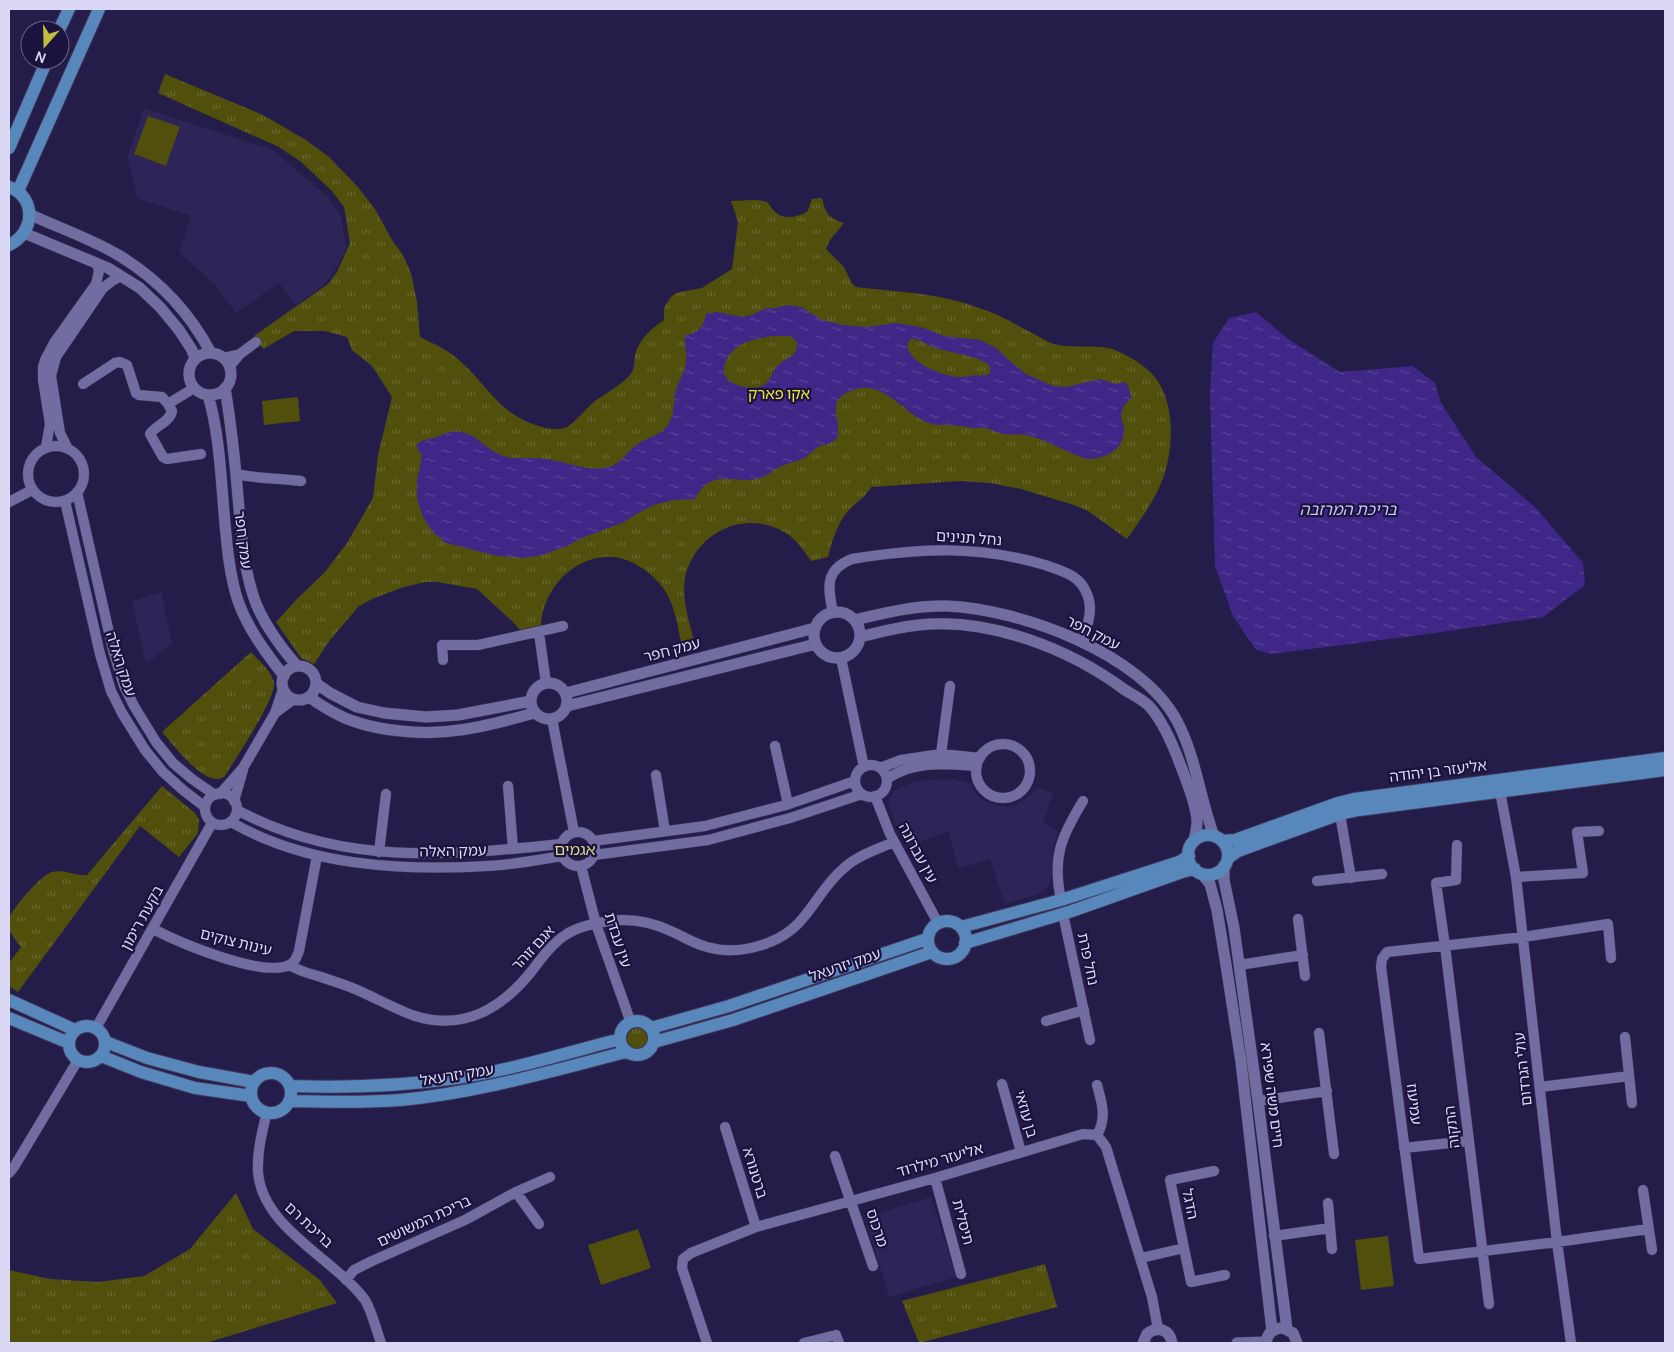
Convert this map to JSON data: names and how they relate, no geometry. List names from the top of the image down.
{
  "streets": {
    "main road": ["אליעזר בן יהודה", "עמק יזרעאל"],
    "street": [
      "נחל תנינים",
      "עמק חפר",
      "עמק האלה",
      "עין עברונה",
      "בקעת רימון",
      "עין עבדת",
      "עינות צוקים",
      "אגם זוהר",
      "נחל פרת",
      "עולי הגרדום",
      "חיים משה שפירא",
      "עמיעוז",
      "בן עוזאי",
      "התקוה",
      "אליעזר מילרוד",
      "ברטנורא",
      "הדגל",
      "בריכת המשושים",
      "תיסלית",
      "בריכת רם",
      "מרכוס"
    ]
  },
  "crossings": [
    ["נחל תנינים", "עמק חפר"],
    ["עמק חפר", "אליעזר בן יהודה"],
    ["עמק חפר", "חיים משה שפירא"],
    ["עמק האלה", "בקעת רימון"],
    ["עמק האלה", "עין עבדת"],
    ["עמק האלה", "עינות צוקים"],
    ["אליעזר בן יהודה", "עולי הגרדום"],
    ["אליעזר בן יהודה", "חיים משה שפירא"],
    ["עין עברונה", "אגם זוהר"],
    ["עין עברונה", "עמק יזרעאל"],
    ["בקעת רימון", "עינות צוקים"],
    ["עין עבדת", "אגם זוהר"],
    ["עין עבדת", "עמק יזרעאל"],
    ["עינות צוקים", "אגם זוהר"],
    ["עמק יזרעאל", "בריכת רם"],
    ["עולי הגרדום", "עמיעוז"],
    ["עמיעוז", "התקוה"],
    ["בן עוזאי", "אליעזר מילרוד"],
    ["אליעזר מילרוד", "ברטנורא"],
    ["אליעזר מילרוד", "תיסלית"],
    ["אליעזר מילרוד", "מרכוס"],
    ["בריכת המשושים", "בריכת רם"]
  ],
  "districts": ["אגמים"],
  "water": ["בריכת המרזבה"],
  "parks": ["אקו פארק"],
  "north": "bottom"
}
